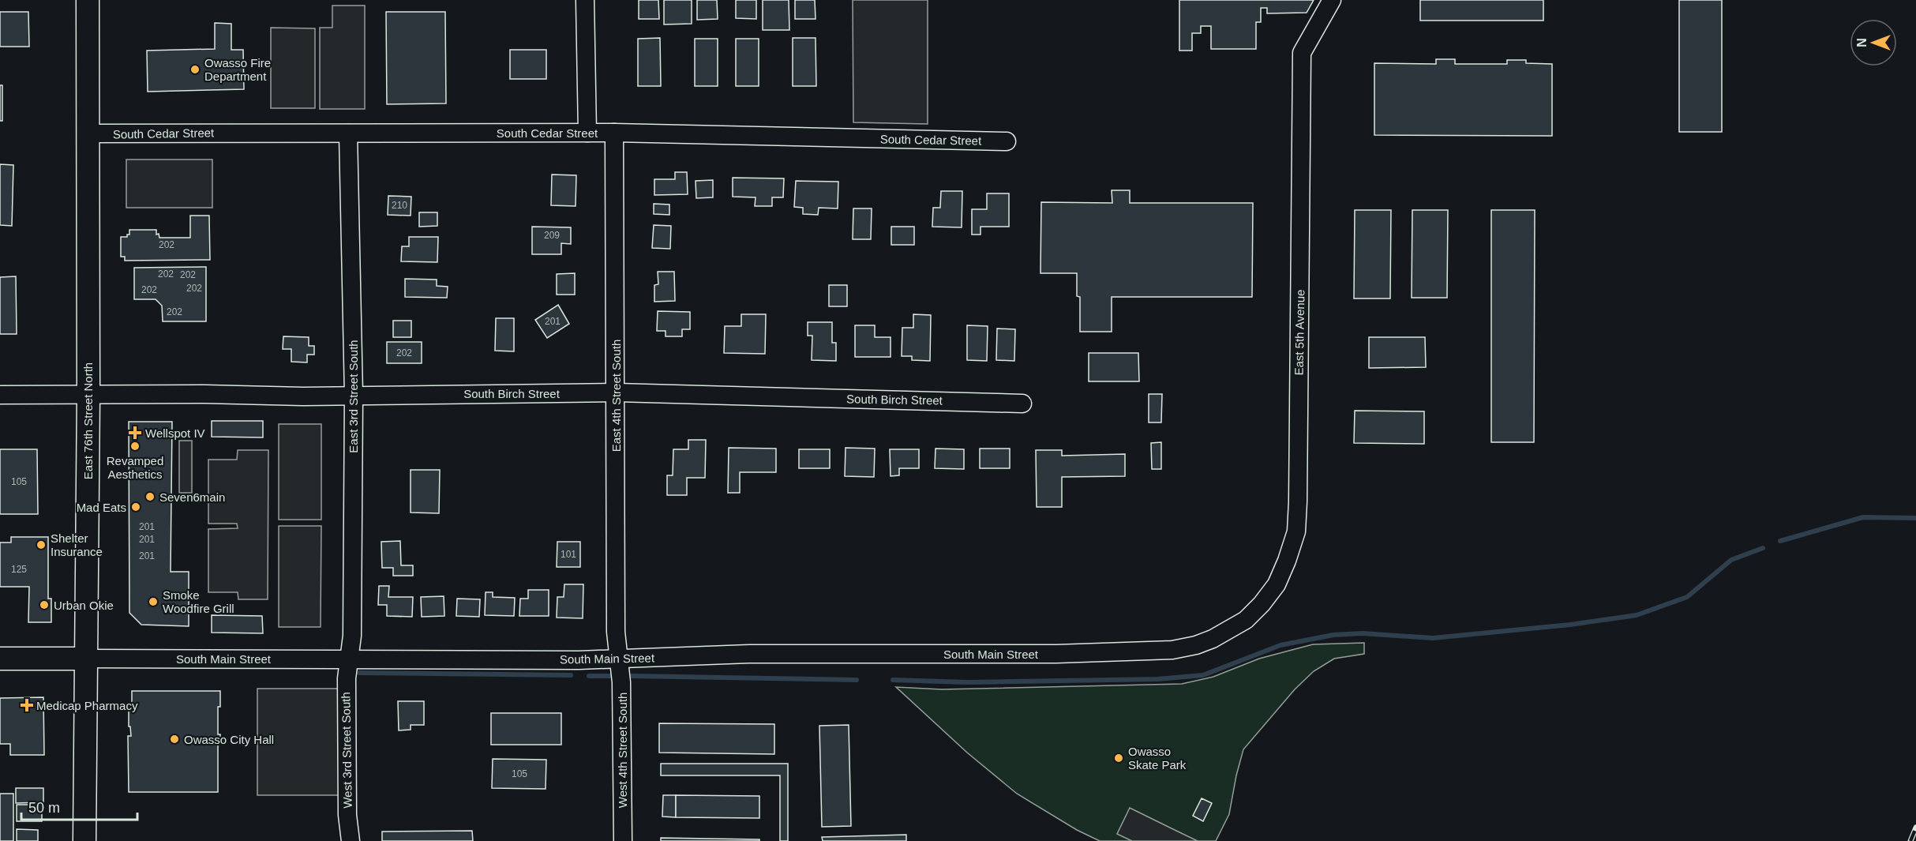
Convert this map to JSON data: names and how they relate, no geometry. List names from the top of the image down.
{
  "streets": {
    "main road": ["East 76th Street North", "South Main Street"],
    "street": [
      "South Cedar Street",
      "East 5th Avenue",
      "South Birch Street",
      "East 4th Street South",
      "East 3rd Street South",
      "West 3rd Street South",
      "West 4th Street South"
    ]
  },
  "crossings": [
    ["South Cedar Street", "East 4th Street South"],
    ["South Cedar Street", "East 3rd Street South"],
    ["South Cedar Street", "East 76th Street North"],
    ["East 5th Avenue", "South Main Street"],
    ["South Birch Street", "East 4th Street South"],
    ["South Birch Street", "East 3rd Street South"],
    ["South Birch Street", "East 76th Street North"],
    ["East 4th Street South", "South Main Street"],
    ["East 4th Street South", "West 4th Street South"],
    ["East 3rd Street South", "South Main Street"],
    ["East 3rd Street South", "West 3rd Street South"],
    ["East 76th Street North", "South Main Street"],
    ["South Main Street", "West 3rd Street South"],
    ["South Main Street", "West 4th Street South"]
  ],
  "places": {
    "other": [
      "Owasso Fire Department",
      "Revamped Aesthetics",
      "Seven6main",
      "Mad Eats",
      "Shelter Insurance",
      "Smoke Woodfire Grill",
      "Urban Okie",
      "Owasso City Hall",
      "Owasso Skate Park"
    ],
    "health": ["Wellspot IV", "Medicap Pharmacy"]
  },
  "house_numbers": [
    "210",
    "209",
    "202",
    "202",
    "202",
    "202",
    "202",
    "202",
    "201",
    "202",
    "105",
    "201",
    "201",
    "101",
    "201",
    "125",
    "105"
  ],
  "scale_bar": "50 m",
  "north": "left"
}
